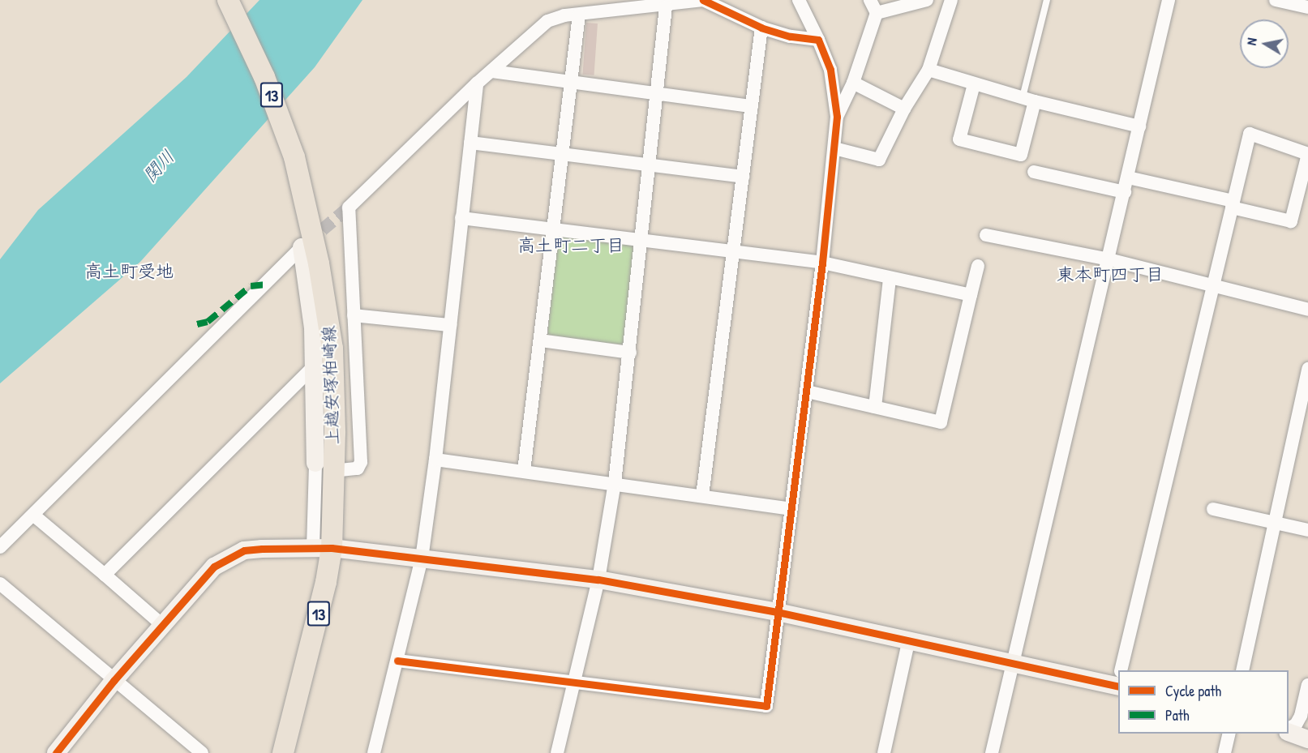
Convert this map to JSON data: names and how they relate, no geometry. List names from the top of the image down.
{
  "streets": {
    "main road": ["13", "上越安塚柏崎線"]
  },
  "districts": ["高土町二丁目", "高土町受地", "東本町四丁目"],
  "water": ["関川"],
  "legend": ["Cycle path", "Path"],
  "north": "left"
}
